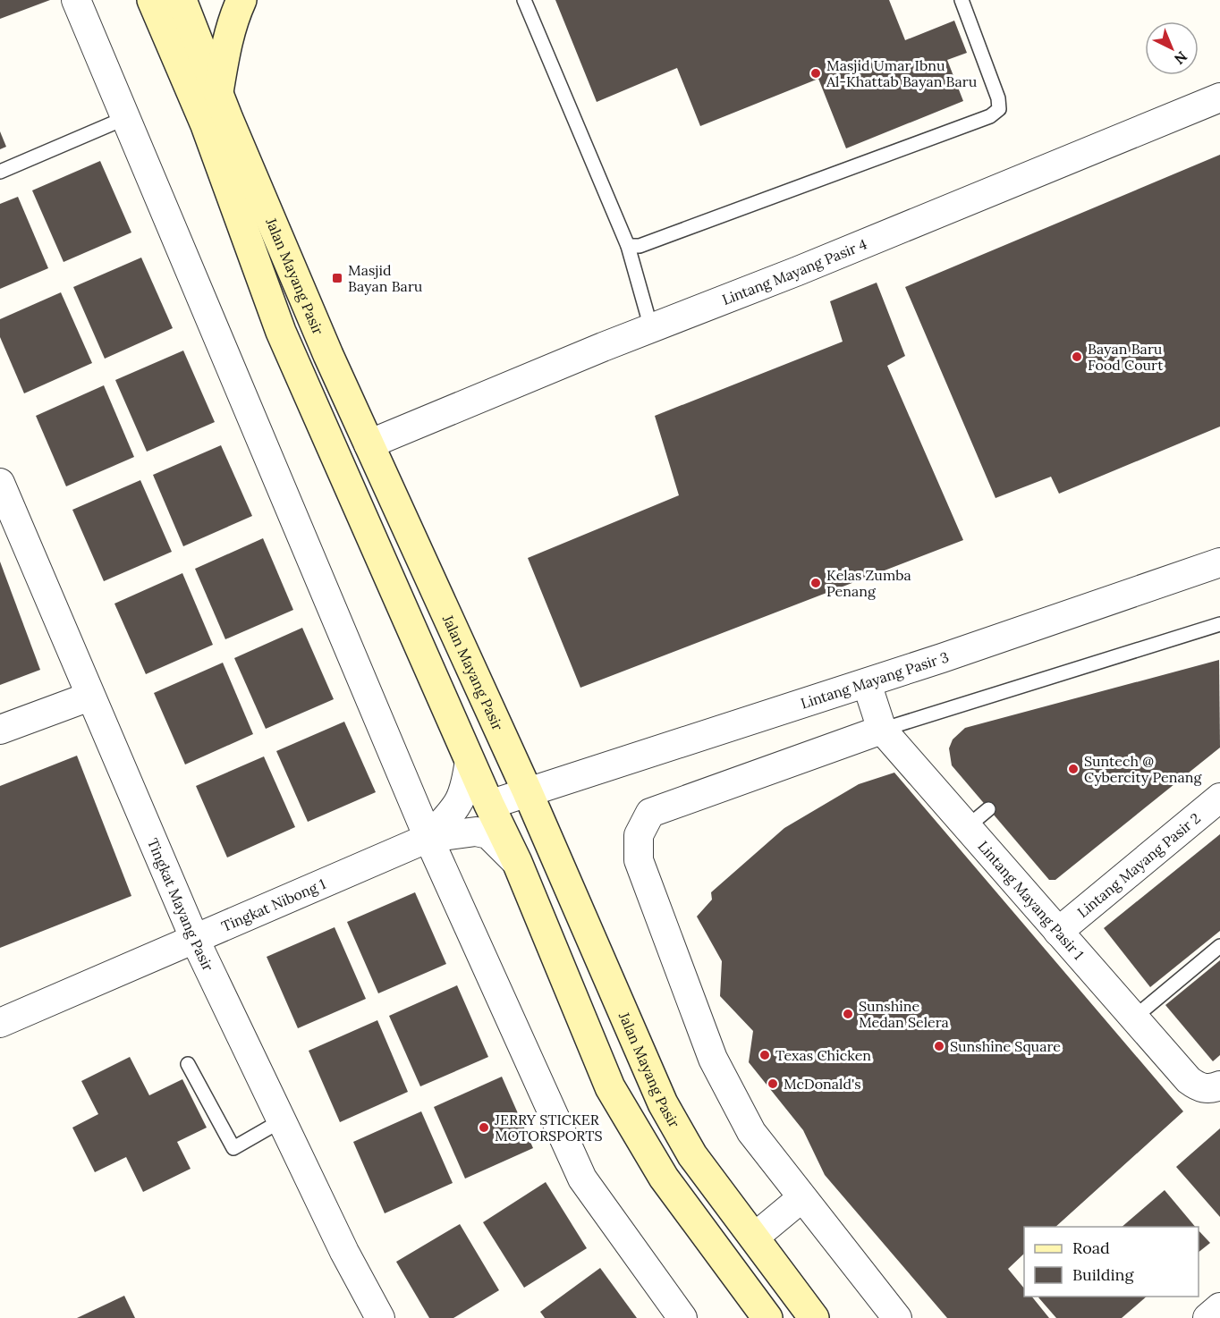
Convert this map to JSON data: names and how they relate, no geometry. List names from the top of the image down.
{
  "streets": {
    "street": [
      "Lintang Mayang Pasir 4",
      "Jalan Mayang Pasir",
      "Lintang Mayang Pasir 3",
      "Lintang Mayang Pasir 2",
      "Lintang Mayang Pasir 1",
      "Tingkat Mayang Pasir",
      "Tingkat Nibong 1"
    ]
  },
  "crossings": [
    ["Lintang Mayang Pasir 4", "Jalan Mayang Pasir"],
    ["Jalan Mayang Pasir", "Lintang Mayang Pasir 3"],
    ["Lintang Mayang Pasir 3", "Lintang Mayang Pasir 1"],
    ["Lintang Mayang Pasir 2", "Lintang Mayang Pasir 1"],
    ["Tingkat Mayang Pasir", "Tingkat Nibong 1"]
  ],
  "places": {
    "other": [
      "Masjid Umar Ibnu Al-Khattab Bayan Baru",
      "Bayan Baru Food Court",
      "Kelas Zumba Penang",
      "Suntech @ Cybercity Penang",
      "Sunshine Medan Selera",
      "Sunshine Square",
      "Texas Chicken",
      "McDonald's",
      "JERRY STICKER MOTORSPORTS"
    ],
    "transit": ["Masjid Bayan Baru"]
  },
  "legend": ["Road", "Building"],
  "north": "bottom right"
}
